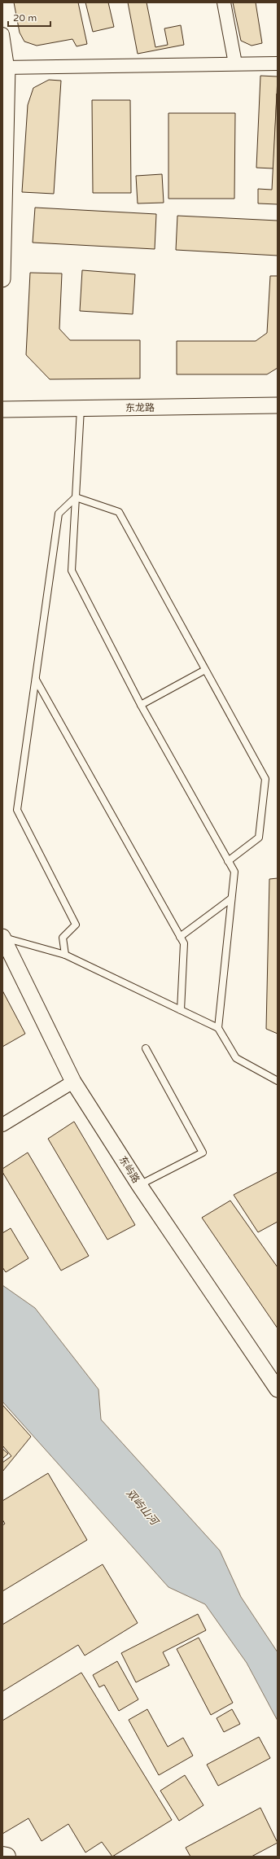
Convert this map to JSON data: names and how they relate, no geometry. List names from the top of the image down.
{
  "streets": {
    "street": ["东龙路", "东屿路"]
  },
  "water": ["双屿山河"],
  "scale_bar": "20 m"
}
